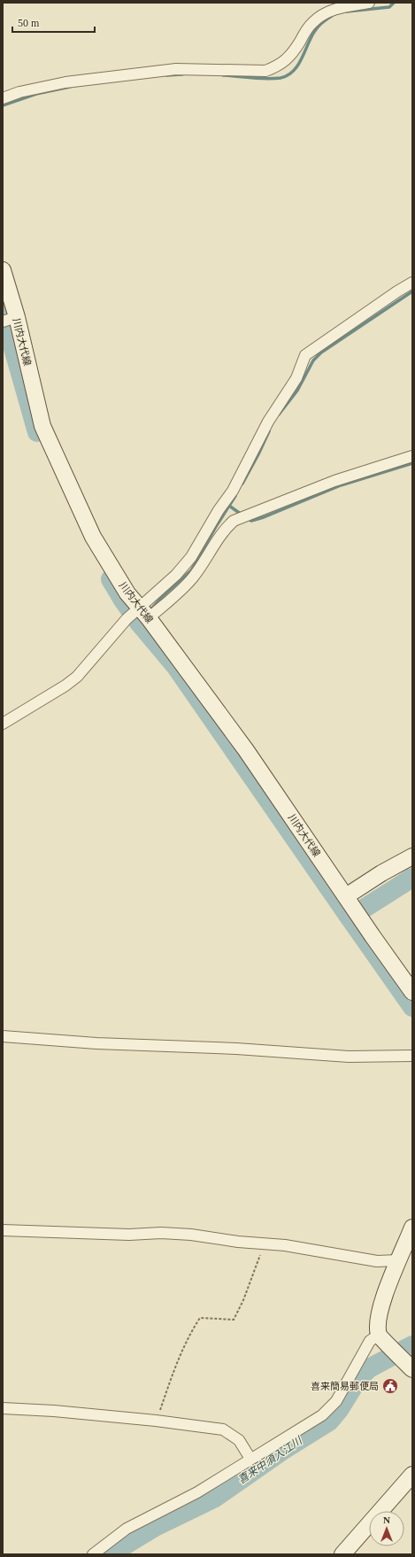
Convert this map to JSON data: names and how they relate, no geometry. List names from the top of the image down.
{
  "streets": {
    "main road": ["川内大代線"]
  },
  "water": ["喜来中須入江川"],
  "places": {
    "public building": ["喜来簡易郵便局"]
  },
  "scale_bar": "50 m",
  "north": "top"
}
